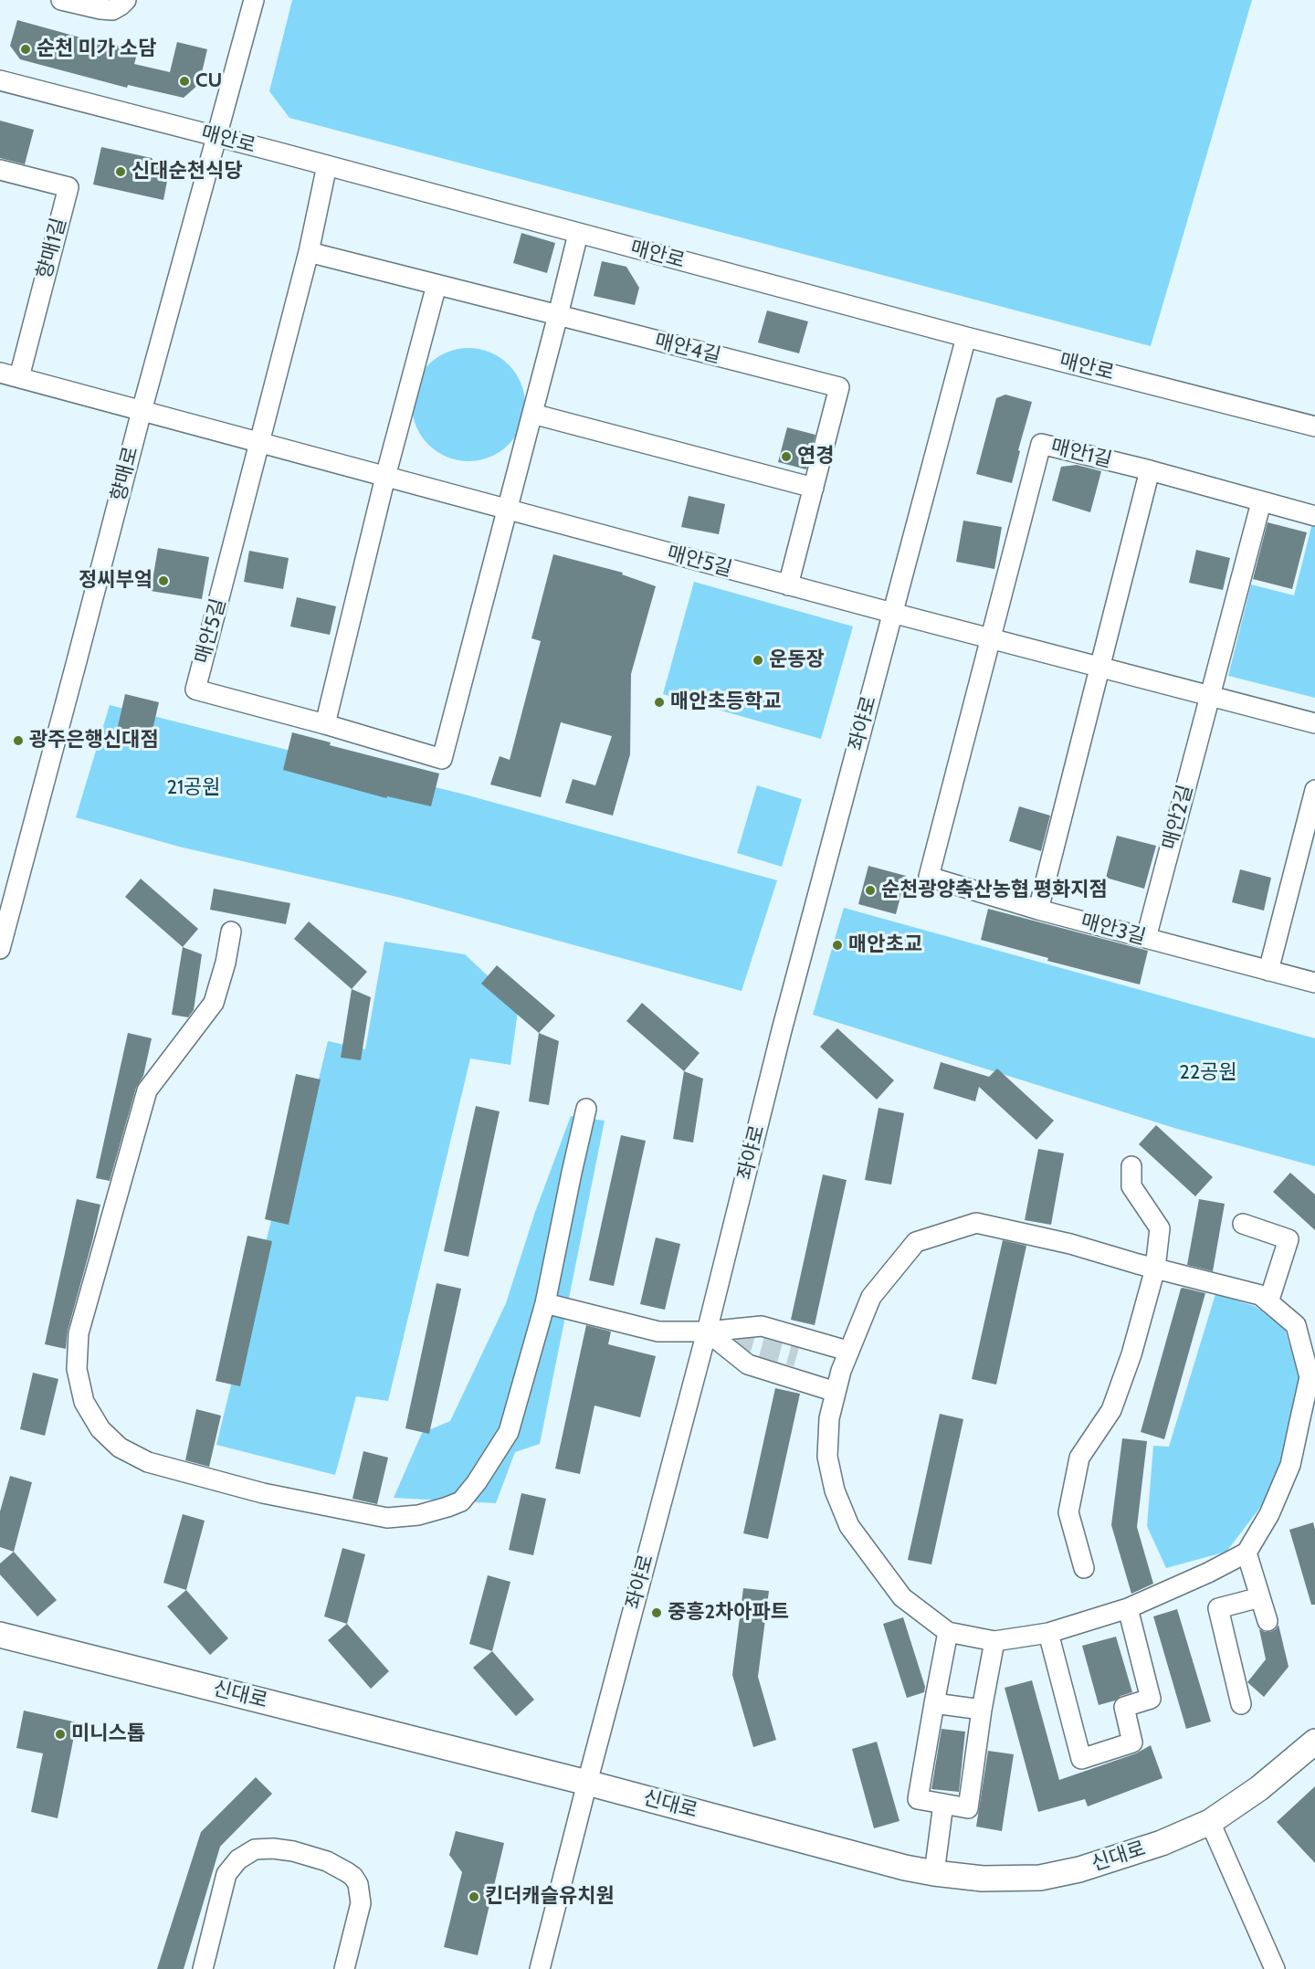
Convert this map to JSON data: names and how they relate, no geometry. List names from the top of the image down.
{
  "streets": {
    "main road": ["신대로"],
    "street": [
      "매안로",
      "향매1길",
      "매안4길",
      "매안1길",
      "향매로",
      "매안5길",
      "좌야로",
      "매안2길",
      "매안3길"
    ]
  },
  "crossings": [
    ["매안로", "향매로"],
    ["매안로", "좌야로"],
    ["매안4길", "매안5길"],
    ["매안1길", "매안2길"],
    ["매안1길", "매안3길"],
    ["향매로", "매안5길"],
    ["매안5길", "좌야로"],
    ["좌야로", "신대로"],
    ["매안2길", "매안3길"]
  ],
  "parks": ["21공원", "22공원"],
  "places": [
    "순천 미가 소담",
    "CU",
    "신대순천식당",
    "연경",
    "정씨부엌",
    "운동장",
    "매안초등학교",
    "광주은행신대점",
    "순천광양축산농협 평화지점",
    "매안초교",
    "중흥2차아파트",
    "미니스톱",
    "킨더캐슬유치원"
  ]
}
